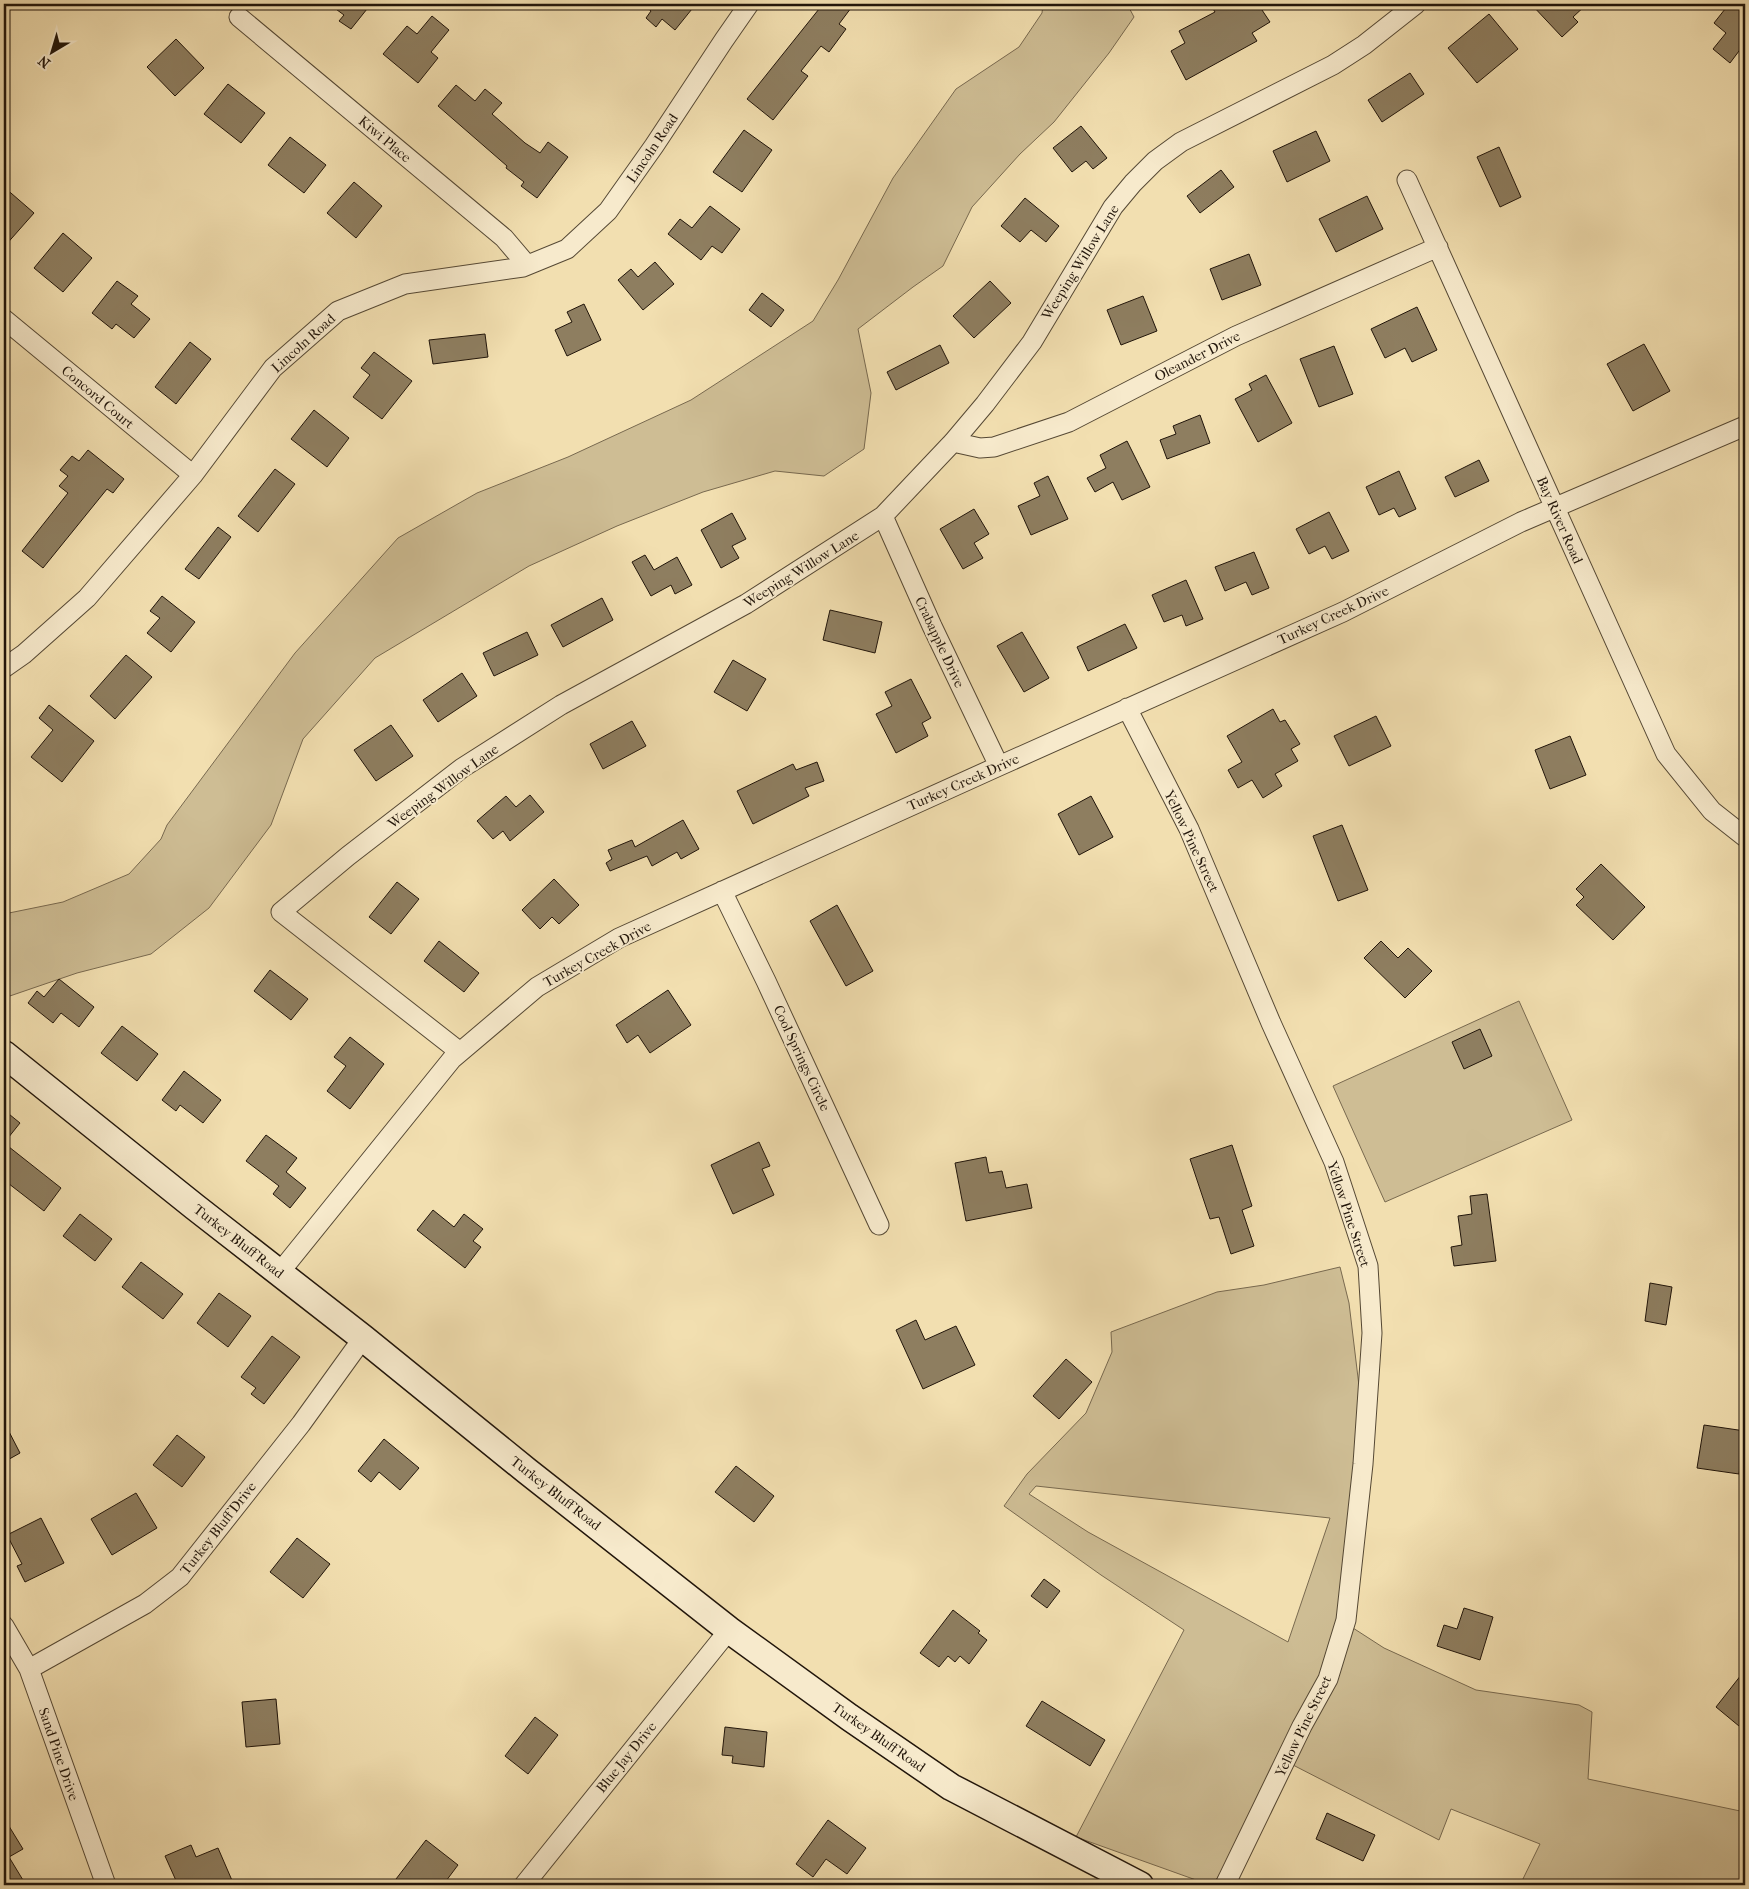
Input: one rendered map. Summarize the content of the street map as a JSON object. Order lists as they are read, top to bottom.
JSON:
{
  "streets": {
    "street": [
      "Kiwi Place",
      "Lincoln Road",
      "Weeping Willow Lane",
      "Oleander Drive",
      "Concord Court",
      "Bay River Road",
      "Turkey Creek Drive",
      "Crabapple Drive",
      "Yellow Pine Street",
      "Cool Springs Circle",
      "Turkey Bluff Road",
      "Turkey Bluff Drive",
      "Sand Pine Drive",
      "Blue Jay Drive"
    ]
  },
  "crossings": [
    ["Kiwi Place", "Lincoln Road"],
    ["Lincoln Road", "Concord Court"],
    ["Weeping Willow Lane", "Oleander Drive"],
    ["Weeping Willow Lane", "Turkey Creek Drive"],
    ["Weeping Willow Lane", "Crabapple Drive"],
    ["Oleander Drive", "Bay River Road"],
    ["Bay River Road", "Turkey Creek Drive"],
    ["Turkey Creek Drive", "Crabapple Drive"],
    ["Turkey Creek Drive", "Yellow Pine Street"],
    ["Turkey Creek Drive", "Cool Springs Circle"],
    ["Turkey Creek Drive", "Turkey Bluff Road"],
    ["Turkey Bluff Road", "Turkey Bluff Drive"],
    ["Turkey Bluff Road", "Blue Jay Drive"],
    ["Turkey Bluff Drive", "Sand Pine Drive"]
  ],
  "north": "bottom left"
}
